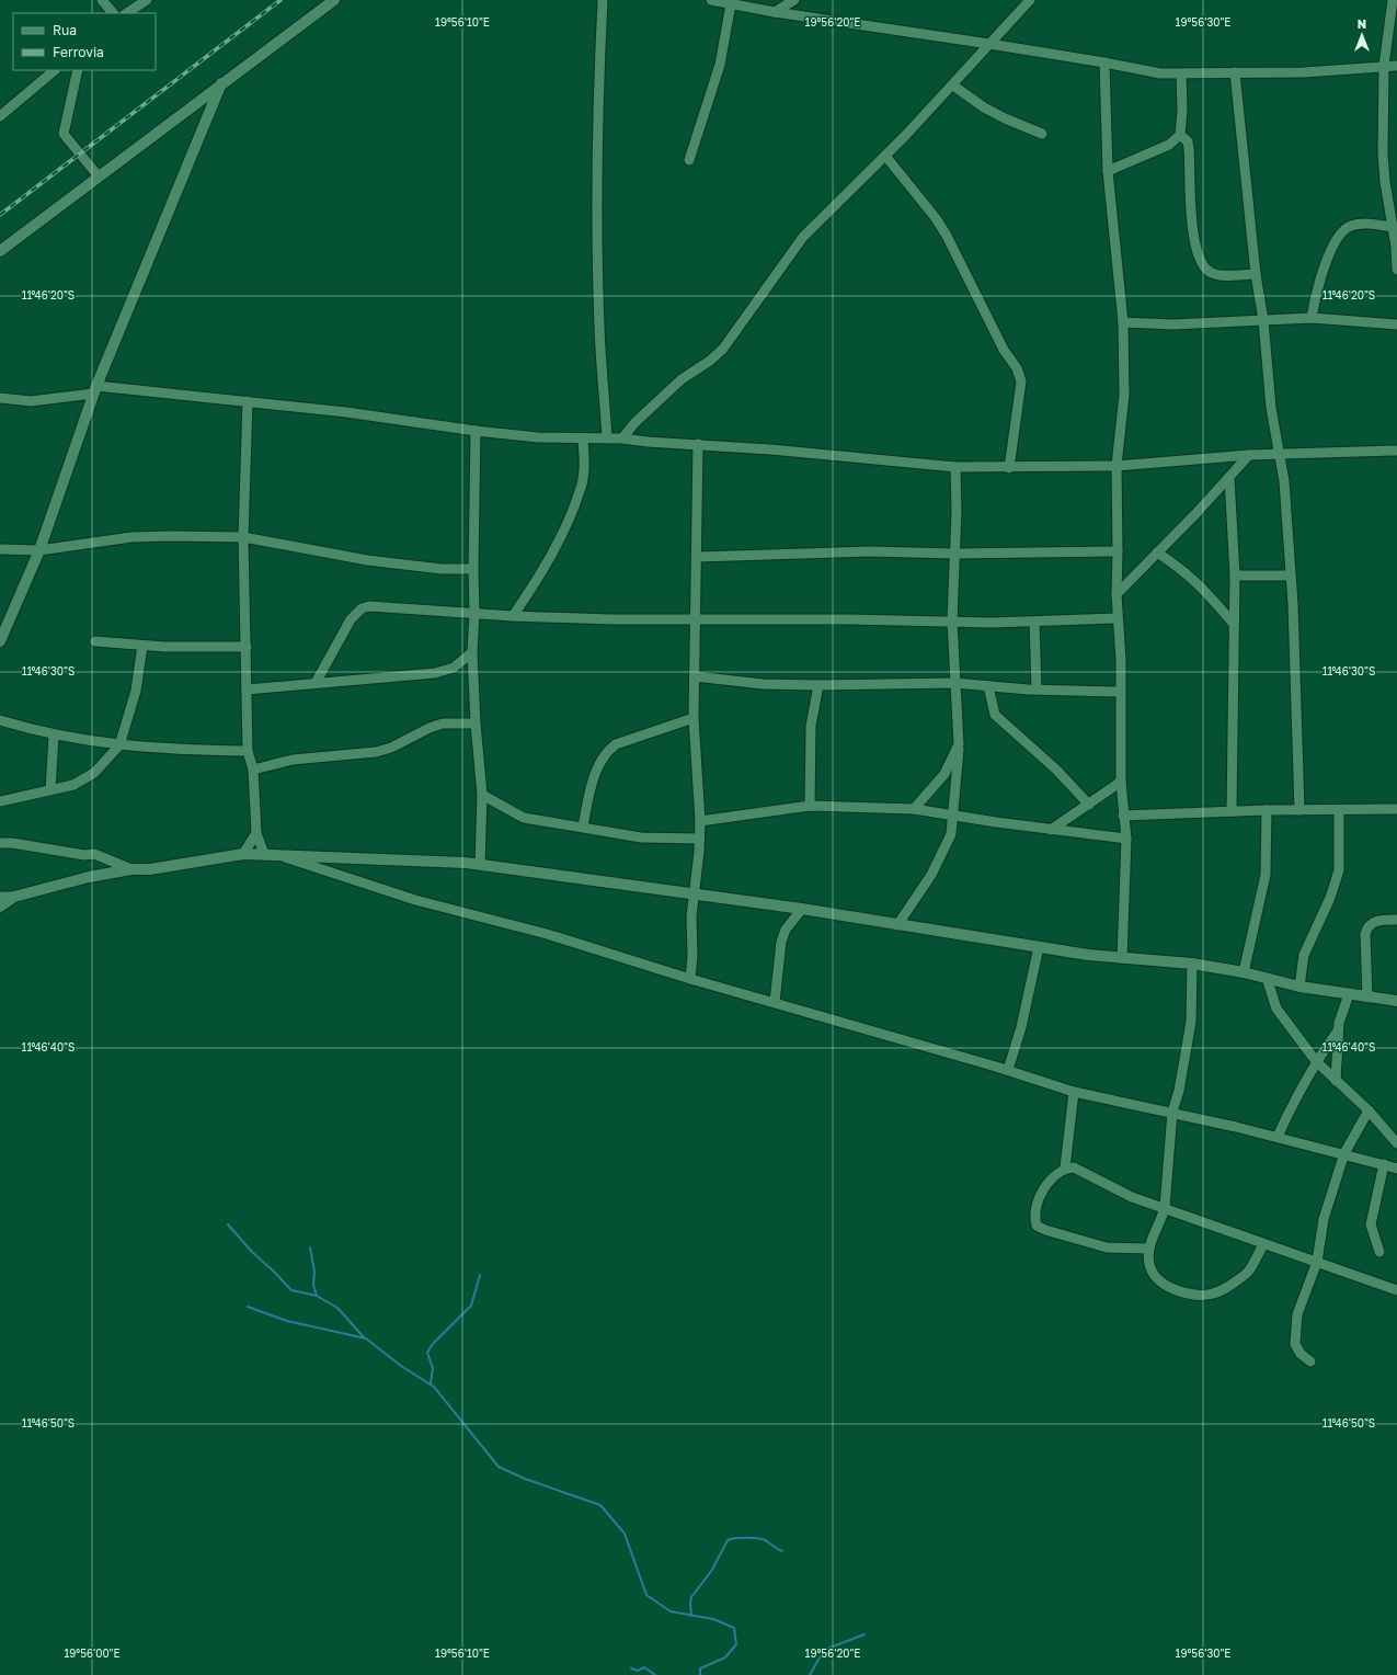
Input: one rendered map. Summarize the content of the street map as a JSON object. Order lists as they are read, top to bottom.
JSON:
{
  "legend": ["Rua", "Ferrovia"],
  "north": "top",
  "coordinates": [
    "19°56'10\"E",
    "19°56'20\"E",
    "19°56'30\"E",
    "11°46'20\"S",
    "11°46'30\"S",
    "11°46'40\"S",
    "11°46'50\"S",
    "19°56'00\"E"
  ]
}
